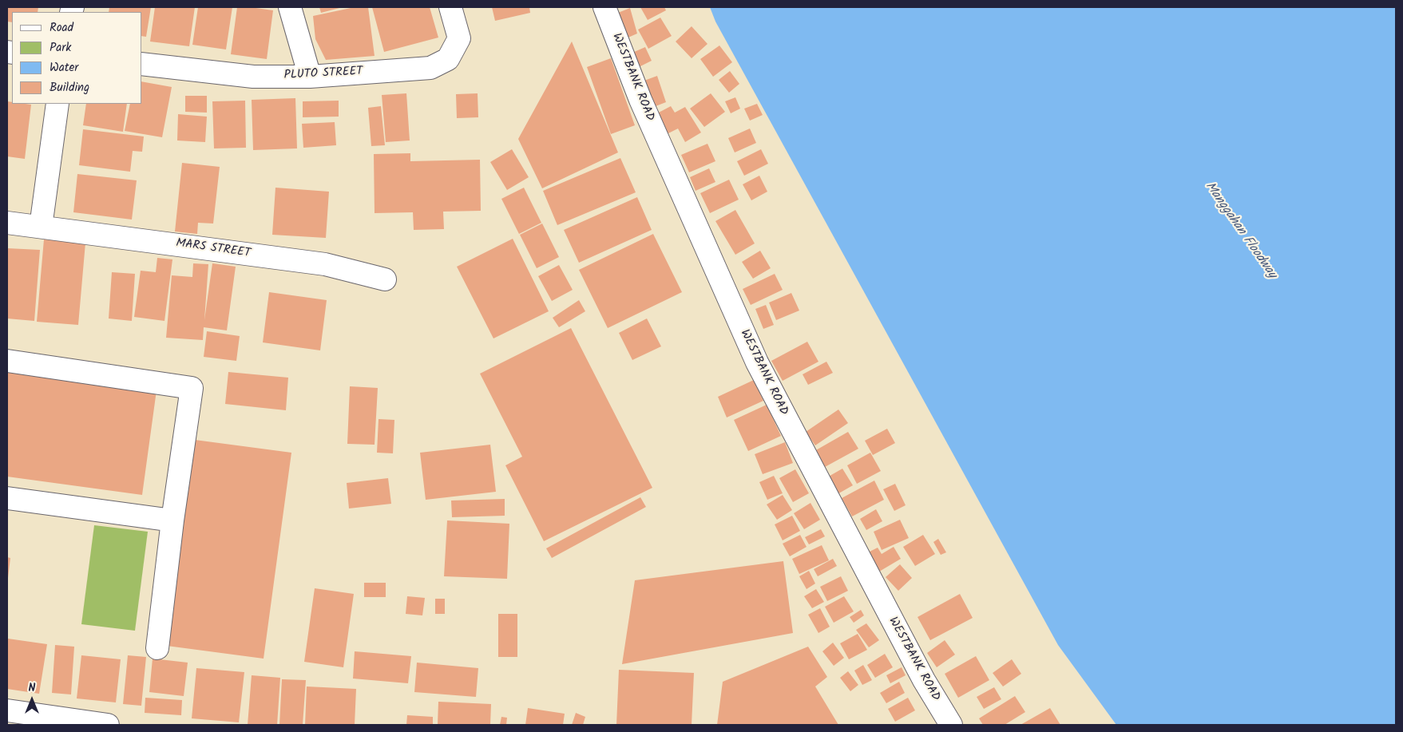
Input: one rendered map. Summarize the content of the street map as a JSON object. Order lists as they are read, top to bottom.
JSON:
{
  "streets": {
    "street": ["PLUTO STREET", "WESTBANK ROAD", "MARS STREET"]
  },
  "water": ["Manggahan Floodway"],
  "legend": [
    "Road",
    "Park",
    "Water",
    "Building"
  ],
  "north": "top"
}
